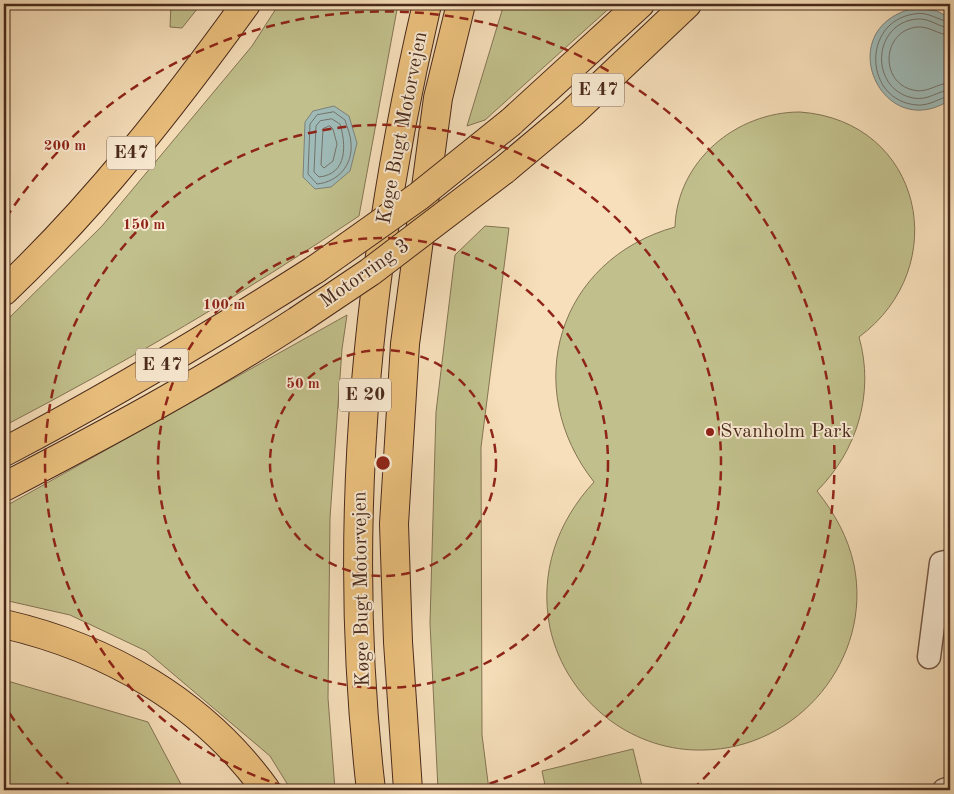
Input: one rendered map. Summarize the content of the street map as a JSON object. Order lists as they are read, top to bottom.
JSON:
{
  "streets": {
    "highway": [
      "E 47",
      "Køge Bugt Motorvejen",
      "E47",
      "Motorring 3",
      "E 20"
    ]
  },
  "places": ["Svanholm Park"],
  "rings": [
    "200 m",
    "150 m",
    "100 m",
    "50 m"
  ]
}
